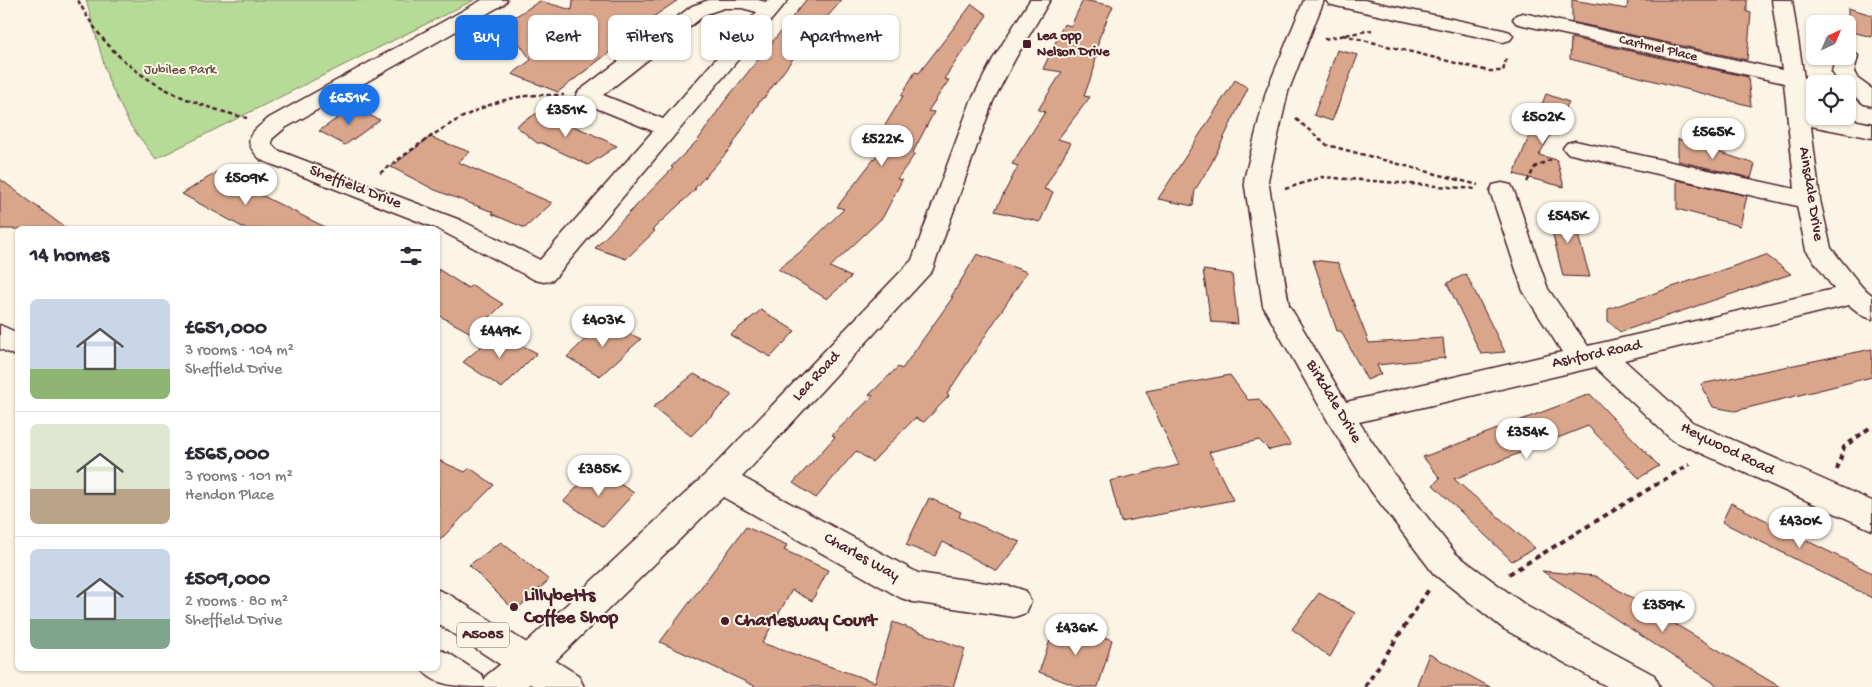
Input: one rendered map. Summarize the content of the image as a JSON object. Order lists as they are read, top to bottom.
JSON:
{
  "streets": {
    "main road": [
      "Cartmel Place",
      "Sheffield Drive",
      "Ainsdale Drive",
      "Ashford Road",
      "Lea Road",
      "Birkdale Drive",
      "Heywood Road",
      "Charles Way",
      "A5085"
    ]
  },
  "crossings": [
    ["Cartmel Place", "Ainsdale Drive"],
    ["Ainsdale Drive", "Ashford Road"],
    ["Ashford Road", "Birkdale Drive"],
    ["Ashford Road", "Heywood Road"],
    ["Lea Road", "Charles Way"],
    ["Lea Road", "A5085"]
  ],
  "parks": ["Jubilee Park"],
  "places": {
    "transit": ["Lea opp Nelson Drive"],
    "other": ["Lillybetts Coffee Shop", "Charlesway Court"]
  },
  "north": "top right",
  "page": {
    "chip": [
      "Buy",
      "Rent",
      "Filters",
      "New",
      "Apartment"
    ],
    "price": [
      "£651K",
      "£351K",
      "£502K",
      "£565K",
      "£522K",
      "£509K",
      "£545K",
      "£403K",
      "£449K",
      "£354K",
      "£385K",
      "£430K",
      "£359K",
      "£436K"
    ],
    "heading": "14 homes",
    "list": [
      {
        "name": "£651,000",
        "note": "3 rooms · 104 m² · Sheffield Drive"
      },
      {
        "name": "£565,000",
        "note": "3 rooms · 101 m² · Hendon Place"
      },
      {
        "name": "£509,000",
        "note": "2 rooms · 80 m² · Sheffield Drive"
      }
    ]
  }
}
